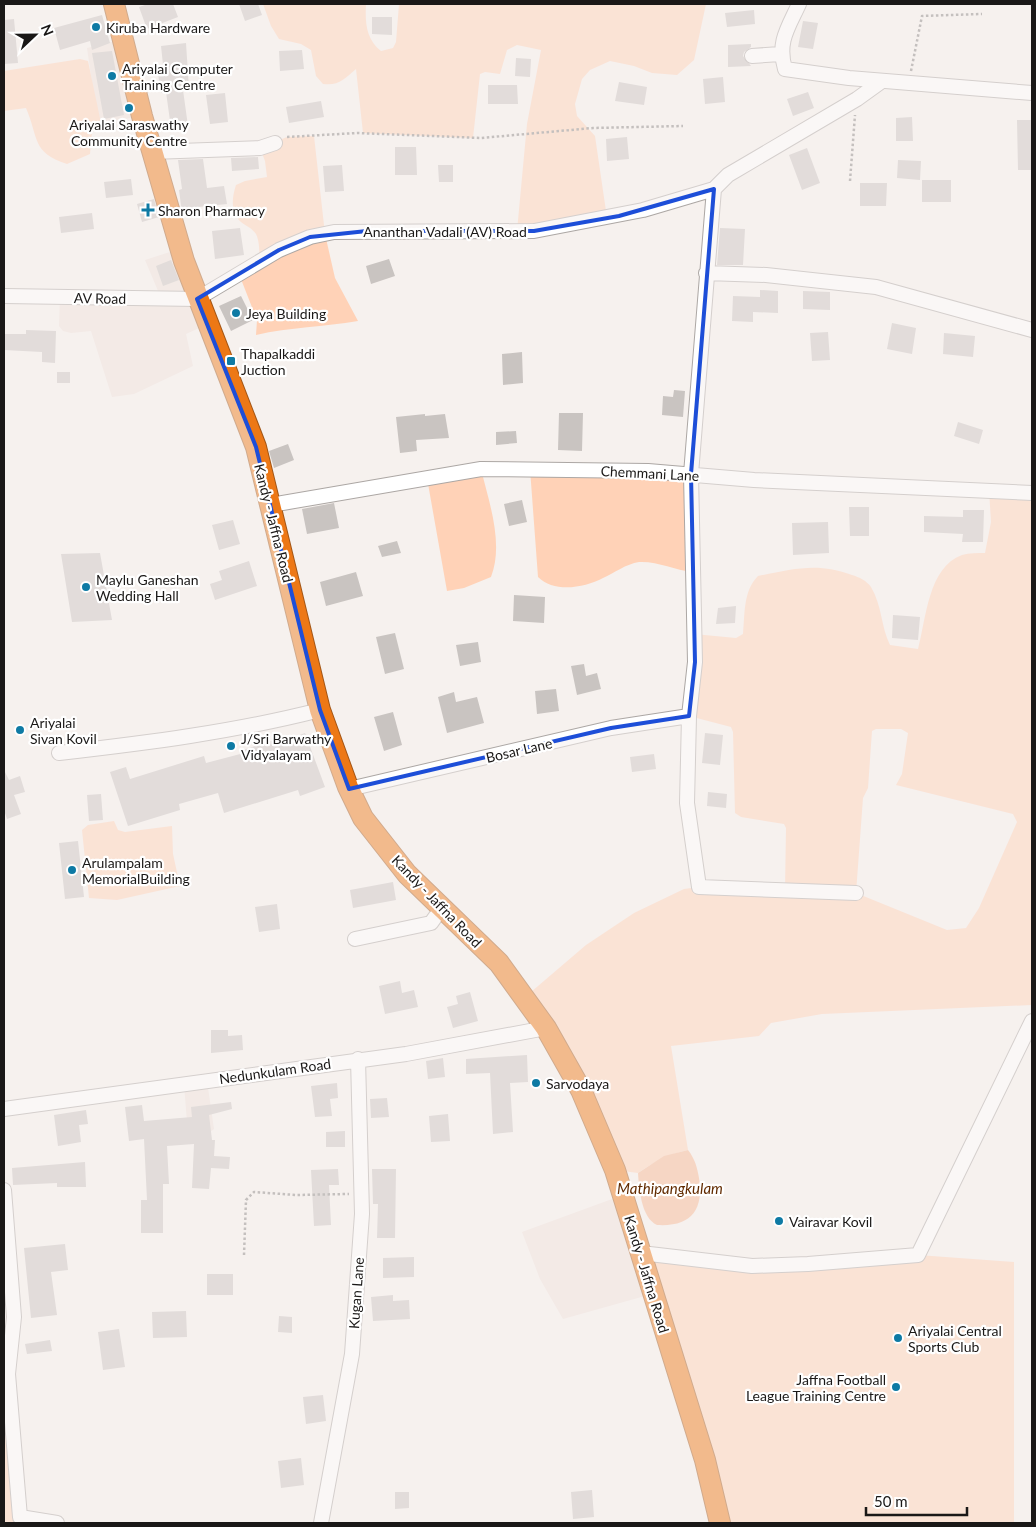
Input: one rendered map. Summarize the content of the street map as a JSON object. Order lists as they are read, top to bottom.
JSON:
{
  "streets": {
    "highway": ["Kandy - Jaffna Road"],
    "street": [
      "Ananthan Vadali (AV) Road",
      "AV Road",
      "Chemmani Lane",
      "Bosar Lane",
      "Nedunkulam Road",
      "Kugan Lane"
    ]
  },
  "crossings": [
    ["Ananthan Vadali (AV) Road", "AV Road"],
    ["Ananthan Vadali (AV) Road", "Kandy - Jaffna Road"],
    ["AV Road", "Kandy - Jaffna Road"],
    ["Chemmani Lane", "Kandy - Jaffna Road"],
    ["Kandy - Jaffna Road", "Bosar Lane"],
    ["Kandy - Jaffna Road", "Nedunkulam Road"],
    ["Nedunkulam Road", "Kugan Lane"]
  ],
  "water": ["Mathipangkulam"],
  "places": {
    "other": [
      "Kiruba Hardware",
      "Ariyalai Computer Training Centre",
      "Ariyalai Saraswathy Community Centre",
      "Jeya Building",
      "Maylu Ganeshan Wedding Hall",
      "Ariyalai Sivan Kovil",
      "J/Sri Barwathy Vidyalayam",
      "Arulampalam MemorialBuilding",
      "Sarvodaya",
      "Vairavar Kovil",
      "Ariyalai Central Sports Club",
      "Jaffna Football League Training Centre"
    ],
    "health": ["Sharon Pharmacy"],
    "transit": ["Thapalkaddi Juction"]
  },
  "scale_bar": "50 m",
  "north": "right"
}
